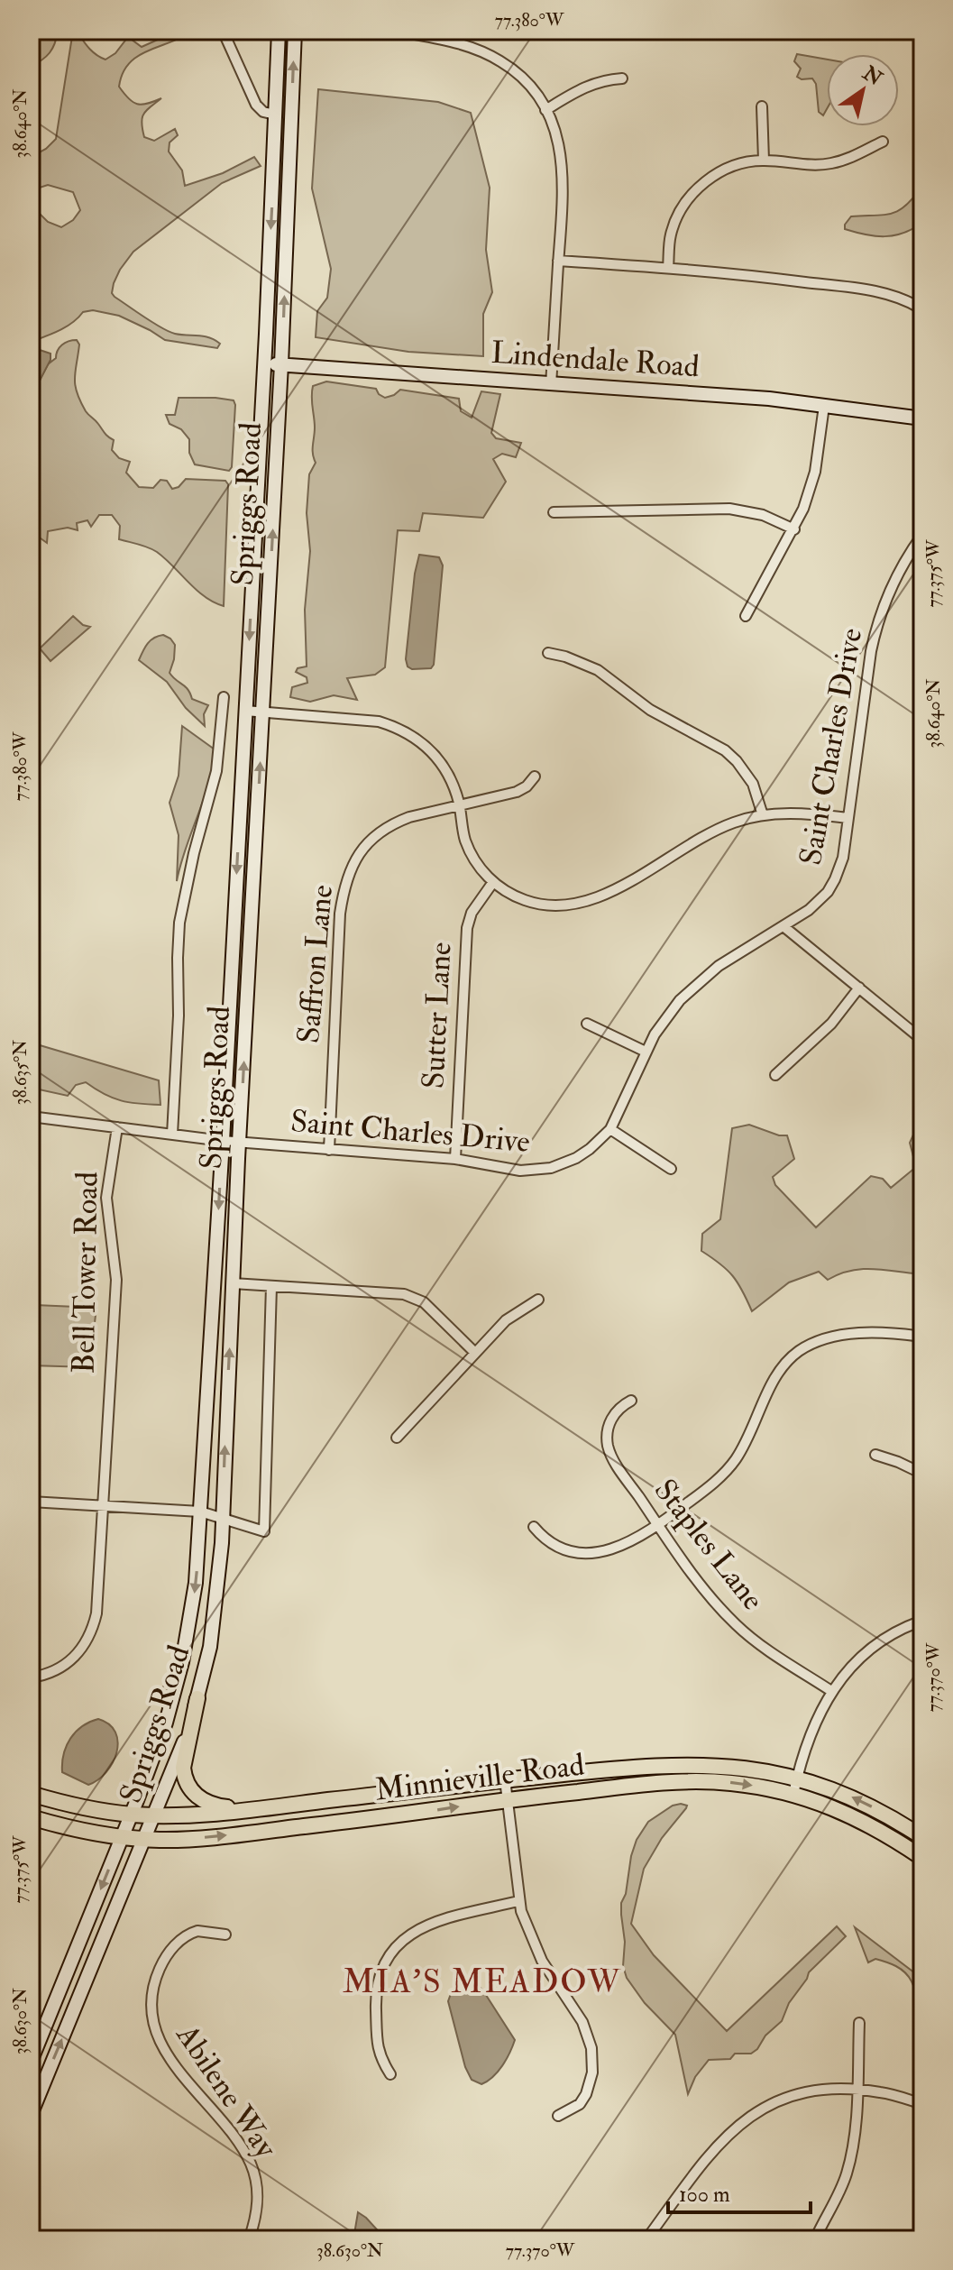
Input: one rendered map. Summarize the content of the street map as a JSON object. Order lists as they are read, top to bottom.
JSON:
{
  "streets": {
    "main road": ["Lindendale Road", "Spriggs Road", "Minnieville Road"],
    "street": [
      "Saint Charles Drive",
      "Saffron Lane",
      "Sutter Lane",
      "Bell Tower Road",
      "Staples Lane",
      "Abilene Way"
    ]
  },
  "crossings": [
    ["Lindendale Road", "Spriggs Road"],
    ["Spriggs Road", "Saint Charles Drive"],
    ["Spriggs Road", "Minnieville Road"],
    ["Saint Charles Drive", "Saffron Lane"],
    ["Saint Charles Drive", "Sutter Lane"],
    ["Saint Charles Drive", "Bell Tower Road"]
  ],
  "districts": ["MIA'S MEADOW"],
  "scale_bar": "100 m",
  "north": "top right",
  "coordinates": [
    "77.380°W",
    "38.640°N",
    "77.375°W",
    "38.635°N",
    "77.370°W",
    "38.630°N"
  ]
}
